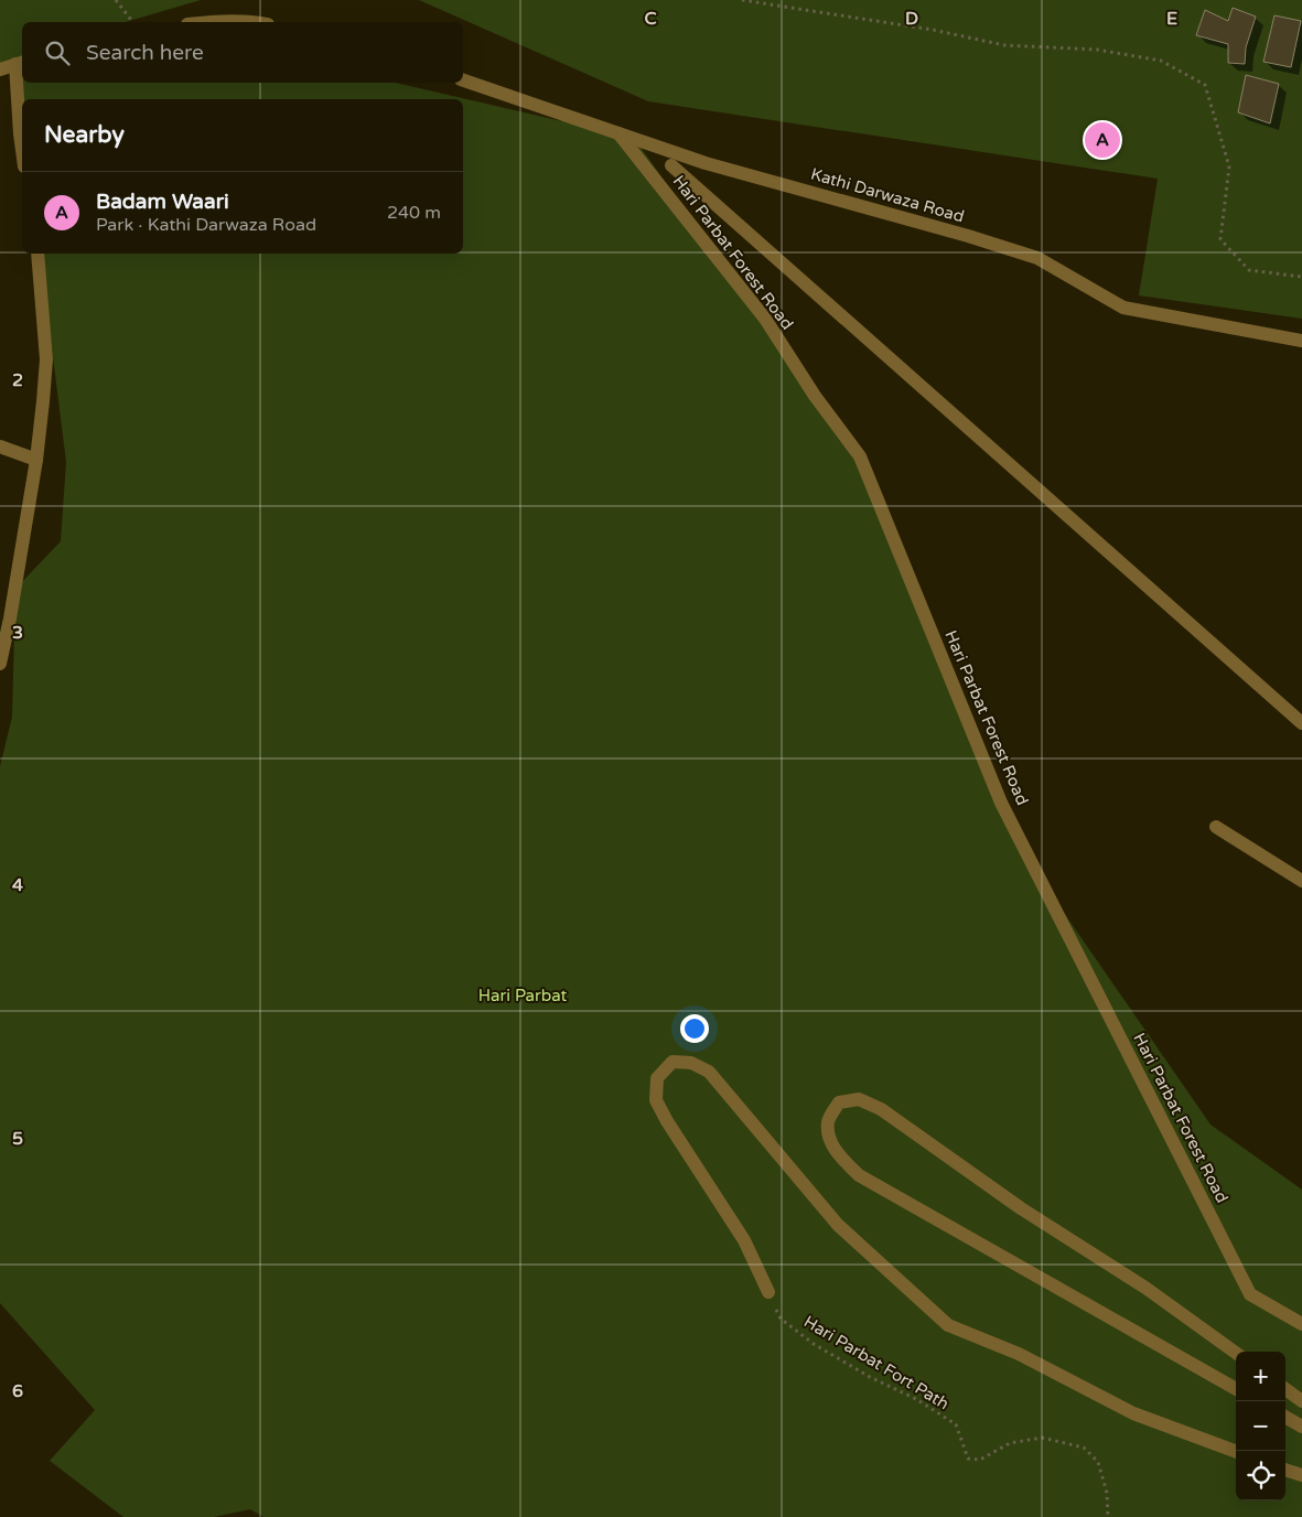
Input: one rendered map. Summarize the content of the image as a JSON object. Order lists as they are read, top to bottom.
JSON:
{
  "streets": {
    "street": ["Kathi Darwaza Road", "Hari Parbat Forest Road"],
    "path": ["Hari Parbat Fort Path"]
  },
  "crossings": [
    ["Kathi Darwaza Road", "Hari Parbat Forest Road"]
  ],
  "parks": ["Hari Parbat"],
  "page": {
    "search": "Search here",
    "heading": "Nearby",
    "pins": "A",
    "list": [
      {
        "mark": "A",
        "name": "Badam Waari",
        "note": "Park · Kathi Darwaza Road",
        "value": "240 m"
      }
    ],
    "map_buttons": ["+", "−"]
  },
  "grid": {
    "columns": ["C", "D", "E"],
    "rows": [
      "2",
      "3",
      "4",
      "5",
      "6"
    ]
  }
}
